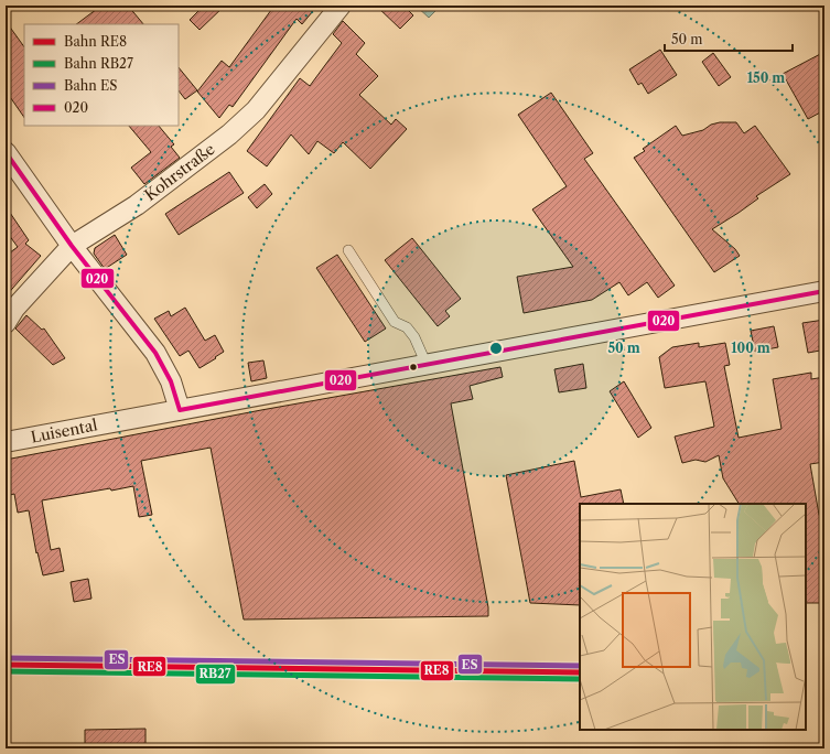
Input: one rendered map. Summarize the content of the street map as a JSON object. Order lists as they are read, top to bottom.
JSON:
{
  "streets": {
    "street": ["Kohrstraße", "Luisental"]
  },
  "lines": [
    "transit line 020",
    "rail line ES",
    "rail line RE8",
    "rail line RB27"
  ],
  "legend": [
    "Bahn RE8",
    "Bahn RB27",
    "Bahn ES",
    "020"
  ],
  "scale_bar": "50 m",
  "rings": ["150 m", "50 m", "100 m"]
}
